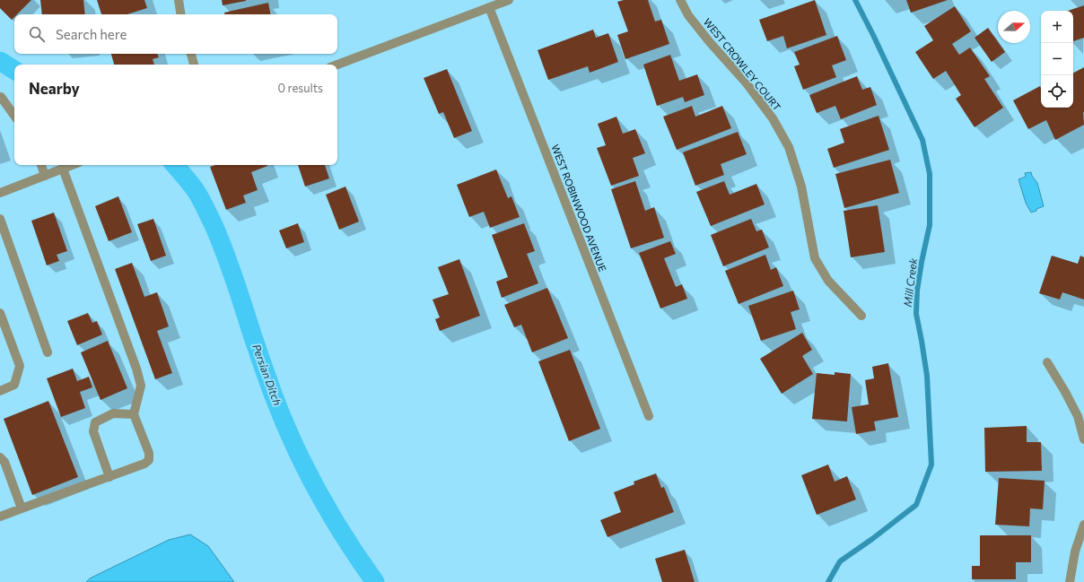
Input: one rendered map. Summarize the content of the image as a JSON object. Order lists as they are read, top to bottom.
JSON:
{
  "streets": {
    "street": ["WEST CROWLEY COURT", "WEST ROBINWOOD AVENUE"]
  },
  "water": ["Mill Creek", "Persian Ditch"],
  "north": "right",
  "page": {
    "map_buttons": ["+", "−"],
    "search": "Search here",
    "heading": ["Nearby", "0 results"]
  }
}
